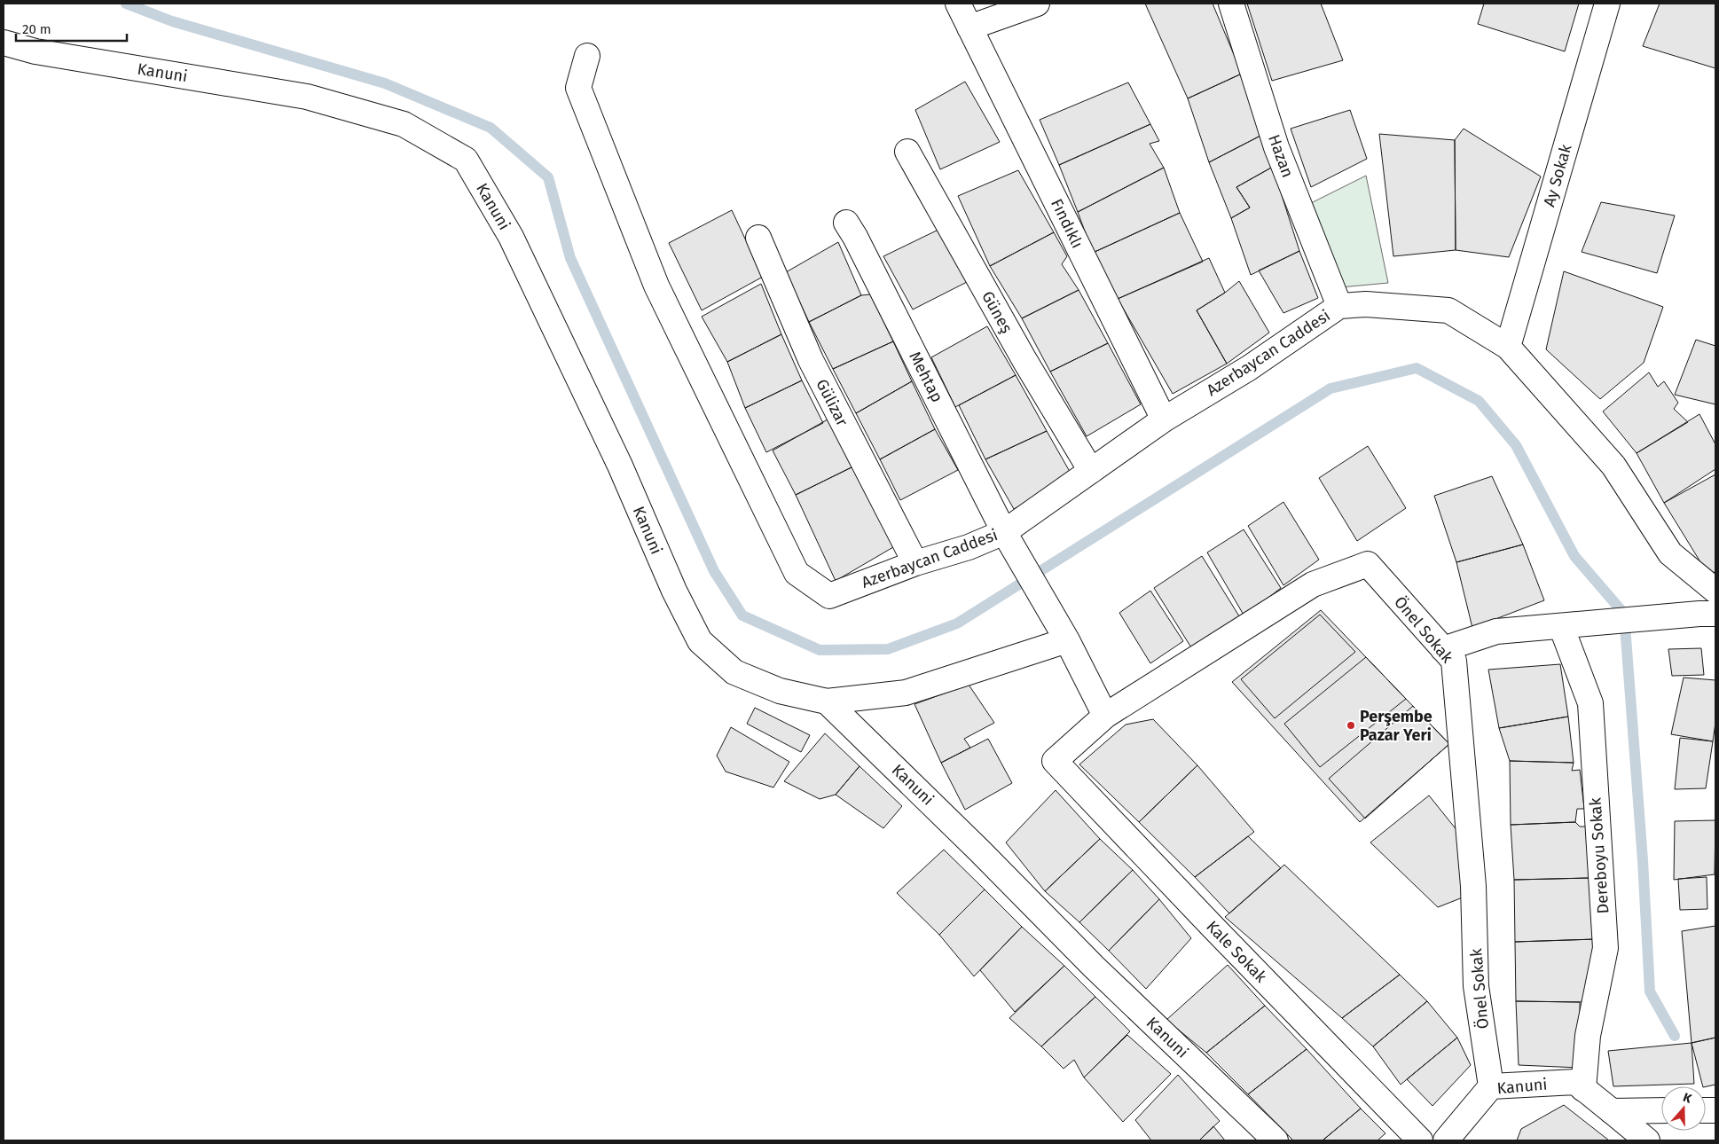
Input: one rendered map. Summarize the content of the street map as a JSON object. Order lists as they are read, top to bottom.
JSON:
{
  "streets": {
    "street": [
      "Kanuni",
      "Hazan",
      "Ay Sokak",
      "Fındıklı",
      "Güneş",
      "Azerbaycan Caddesi",
      "Mehtap",
      "Gülizar",
      "Önel Sokak",
      "Dereboyu Sokak",
      "Kale Sokak"
    ]
  },
  "crossings": [
    ["Kanuni", "Önel Sokak"],
    ["Kanuni", "Dereboyu Sokak"],
    ["Hazan", "Azerbaycan Caddesi"],
    ["Ay Sokak", "Azerbaycan Caddesi"],
    ["Fındıklı", "Azerbaycan Caddesi"],
    ["Güneş", "Azerbaycan Caddesi"],
    ["Azerbaycan Caddesi", "Mehtap"],
    ["Azerbaycan Caddesi", "Gülizar"],
    ["Mehtap", "Önel Sokak"],
    ["Mehtap", "Kale Sokak"],
    ["Önel Sokak", "Kale Sokak"]
  ],
  "places": ["Perşembe Pazar Yeri"],
  "scale_bar": "20 m",
  "north": "top"
}
